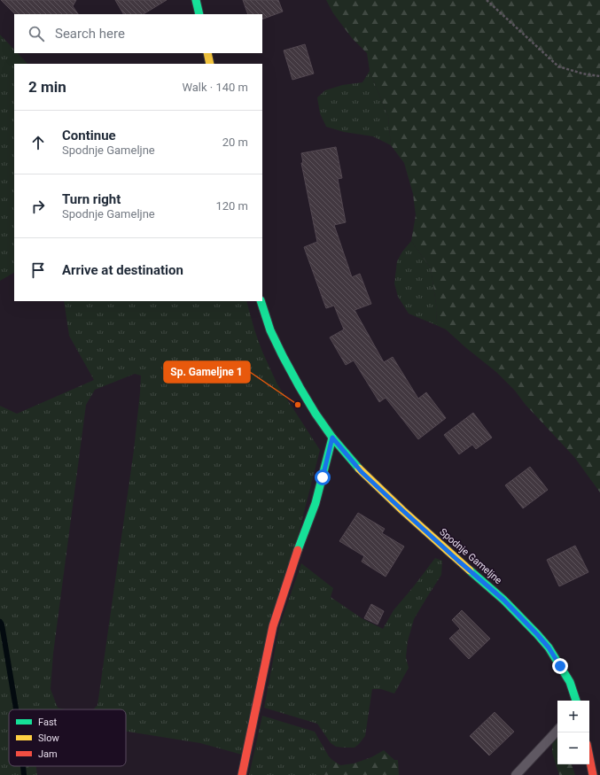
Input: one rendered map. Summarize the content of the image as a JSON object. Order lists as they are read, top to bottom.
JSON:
{
  "streets": {
    "street": ["Spodnje Gameljne"]
  },
  "places": ["Sp. Gameljne 1"],
  "legend": ["Fast", "Slow", "Jam"],
  "page": {
    "search": "Search here",
    "heading": ["2 min", "Walk · 140 m"],
    "list": [
      ["Continue", "Spodnje Gameljne", "20 m"],
      ["Turn right", "Spodnje Gameljne", "120 m"],
      "Arrive at destination"
    ],
    "map_buttons": ["+", "−"]
  }
}
